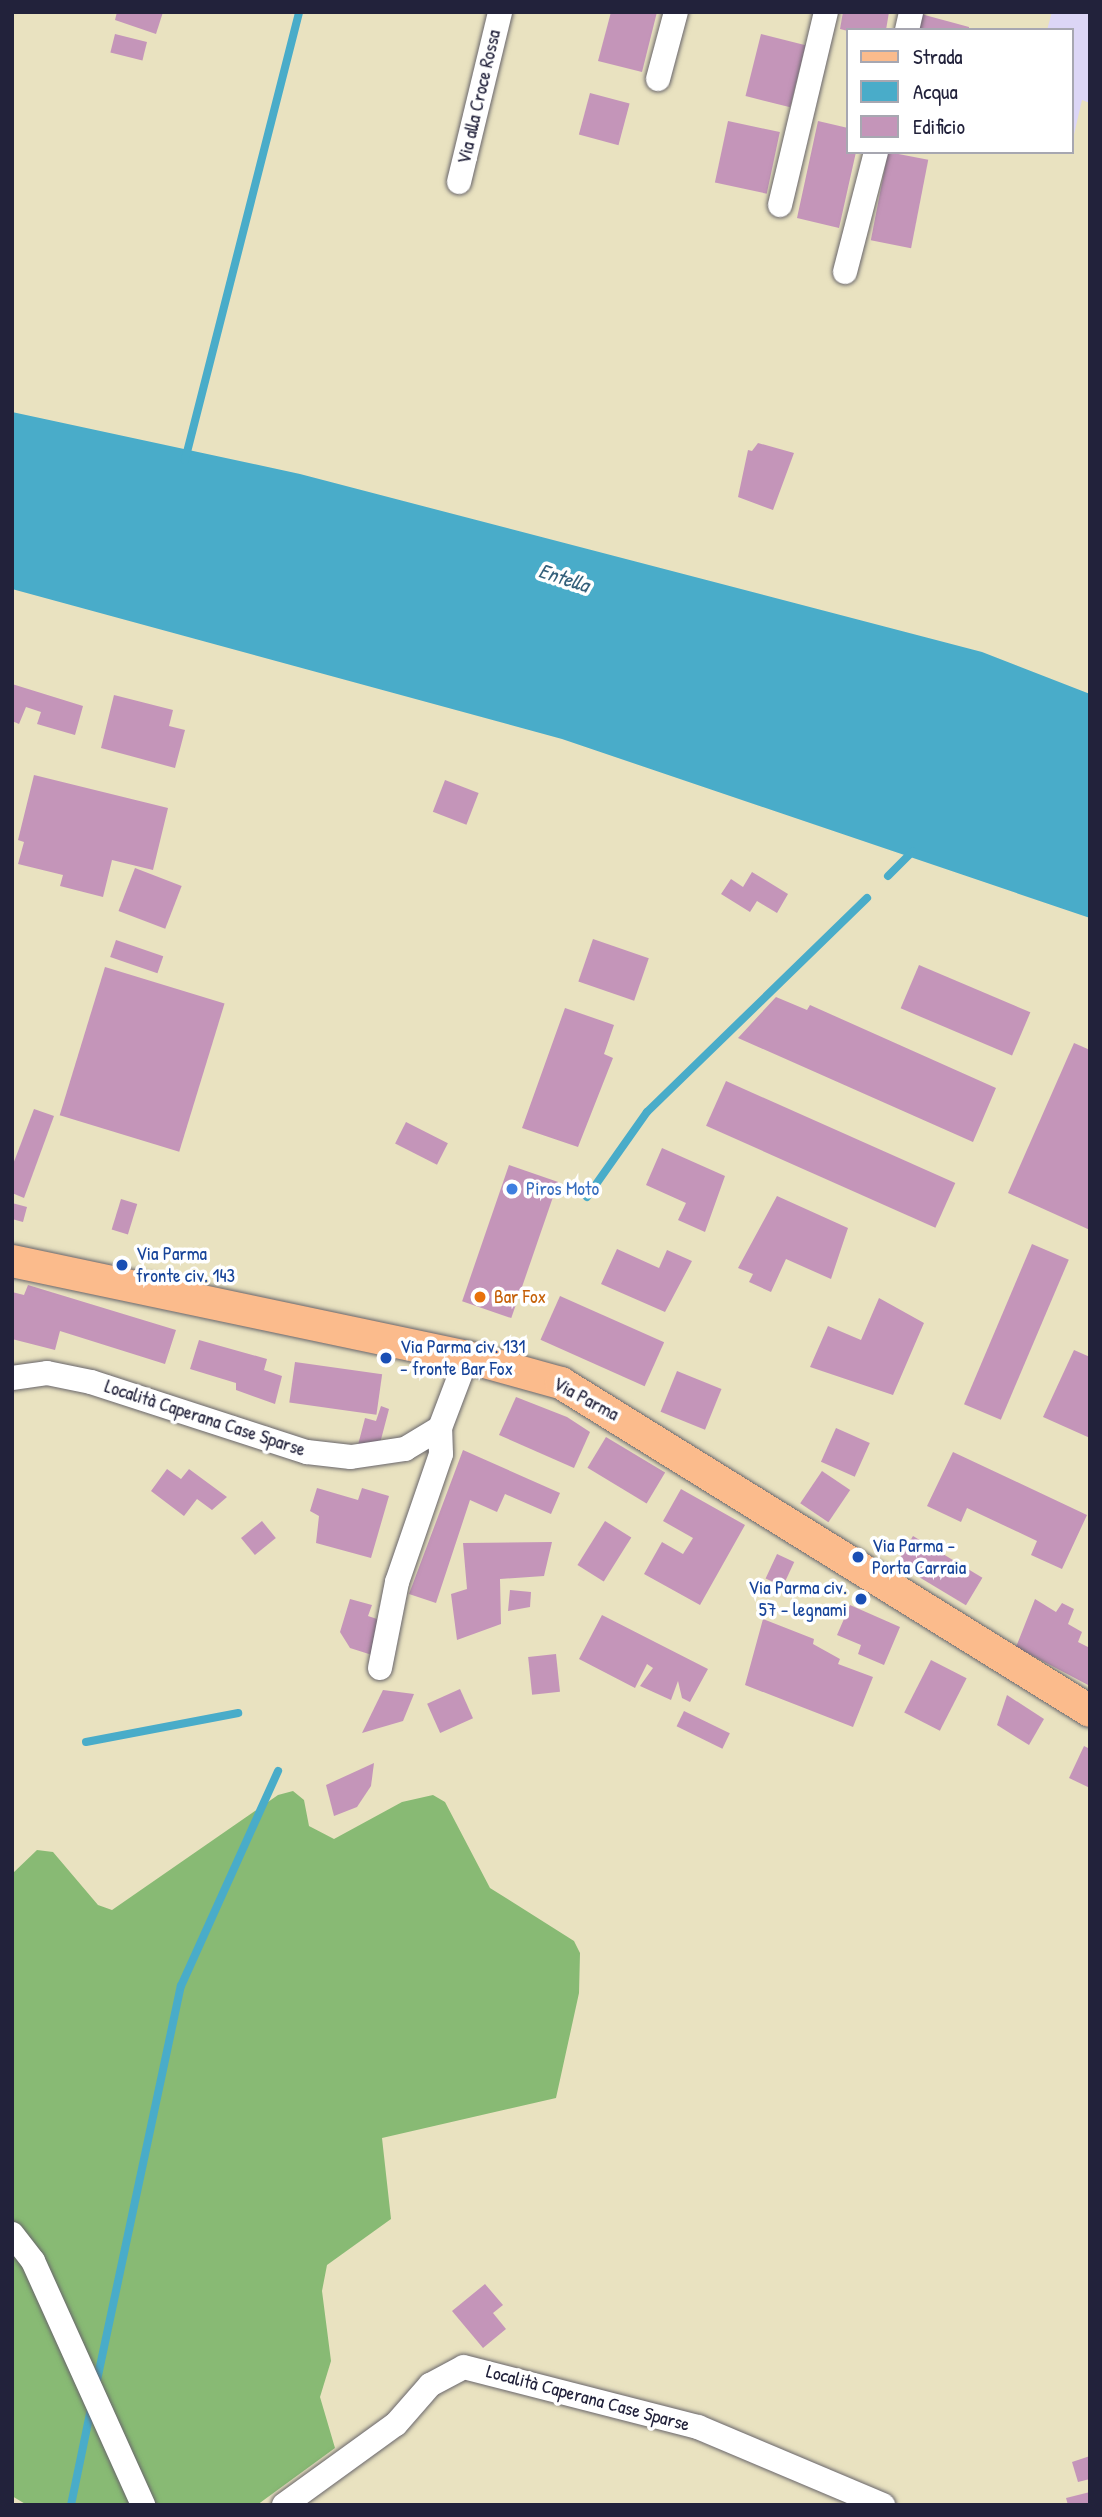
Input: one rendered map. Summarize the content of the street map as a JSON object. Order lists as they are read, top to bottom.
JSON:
{
  "streets": {
    "main road": ["Via Parma"],
    "street": ["Via alla Croce Rossa", "Località Caperana Case Sparse"]
  },
  "water": ["Entella"],
  "places": [
    "Piros Moto",
    "Via Parma fronte civ. 143",
    "Bar Fox",
    "Via Parma civ. 131 - fronte Bar Fox",
    "Via Parma - Porta Carraia",
    "Via Parma civ. 57 - legnami"
  ],
  "legend": ["Strada", "Acqua", "Edificio"]
}
